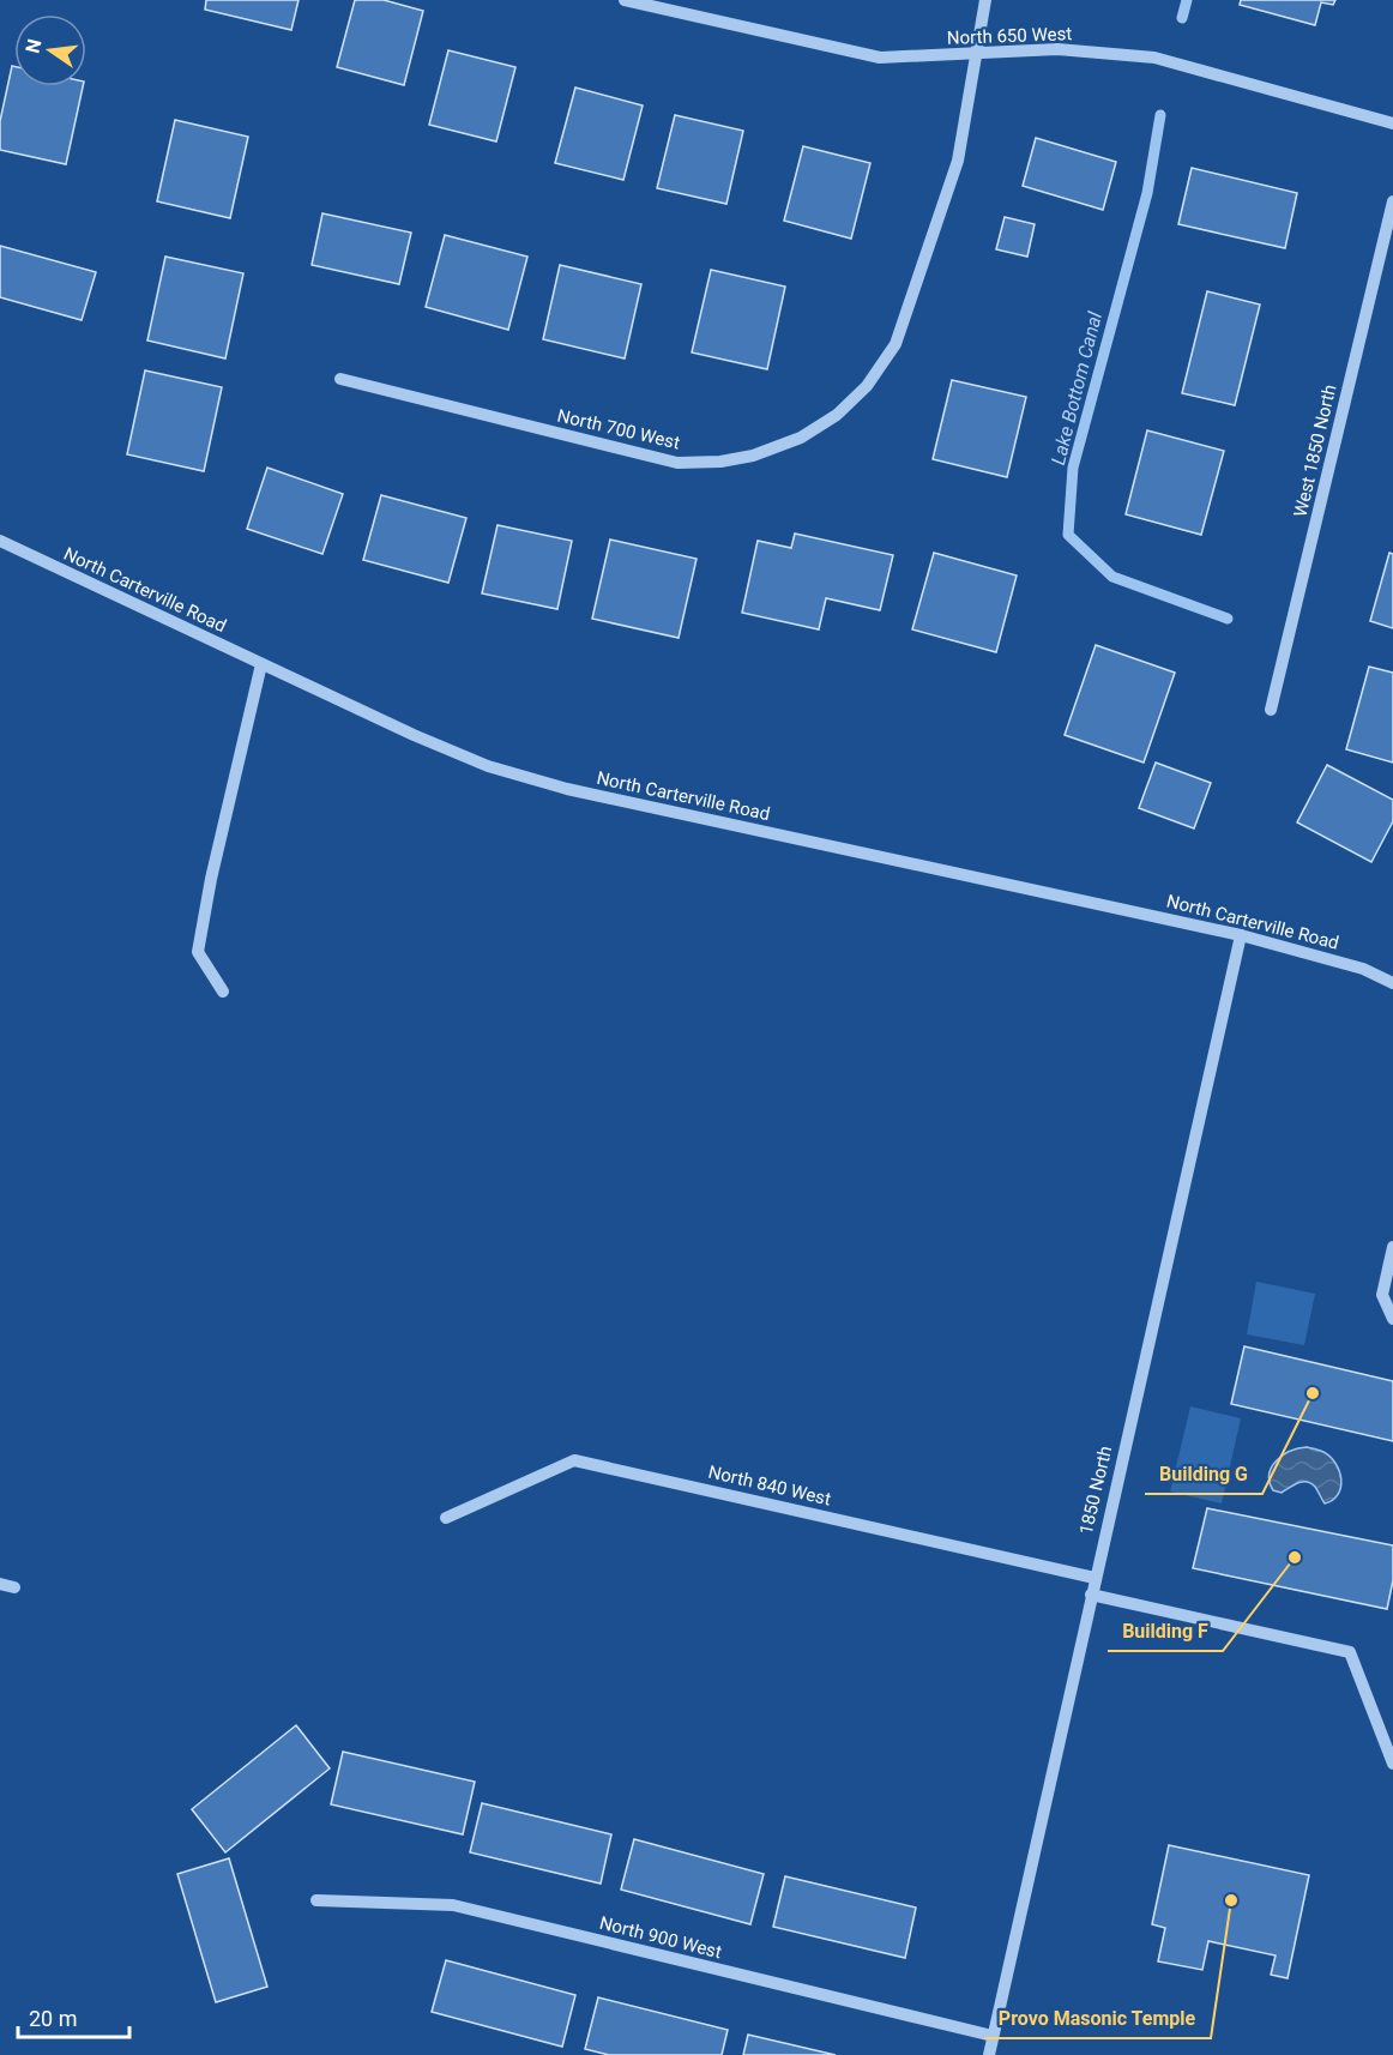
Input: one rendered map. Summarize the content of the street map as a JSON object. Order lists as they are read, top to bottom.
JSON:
{
  "streets": {
    "street": [
      "North 650 West",
      "North 700 West",
      "West 1850 North",
      "North Carterville Road",
      "North 840 West",
      "1850 North",
      "North 900 West"
    ]
  },
  "crossings": [
    ["North 650 West", "North 700 West"],
    ["North Carterville Road", "1850 North"],
    ["North 840 West", "1850 North"],
    ["1850 North", "North 900 West"]
  ],
  "water": ["Lake Bottom Canal"],
  "places": ["Building G", "Building F", "Provo Masonic Temple"],
  "scale_bar": "20 m",
  "north": "left"
}
